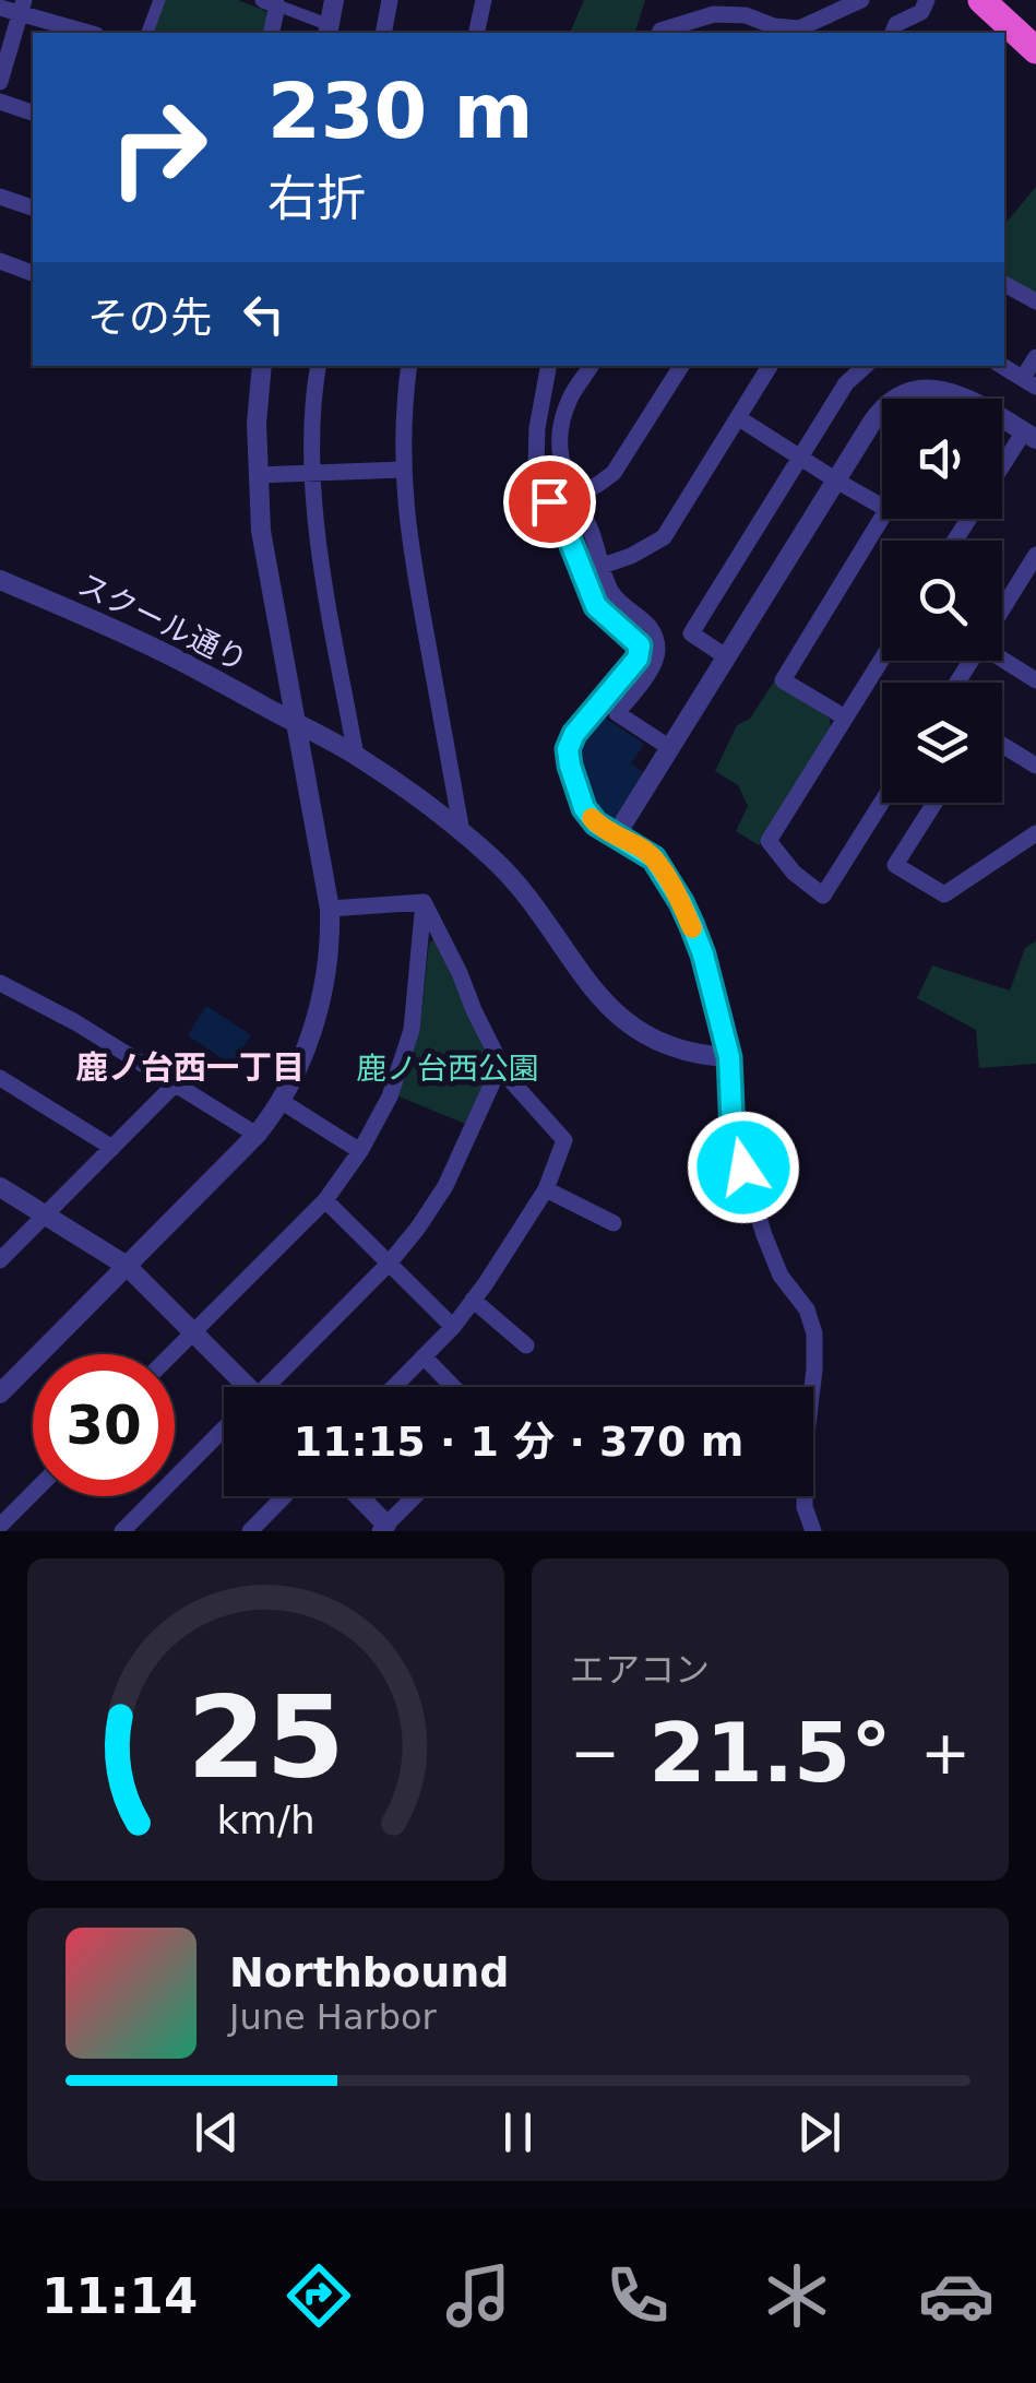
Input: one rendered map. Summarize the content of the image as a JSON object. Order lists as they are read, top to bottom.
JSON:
{
  "streets": {
    "street": ["スクール通り"]
  },
  "districts": ["鹿ノ台西一丁目"],
  "parks": ["鹿ノ台西公園"],
  "page": {
    "turn": ["230 m", "右折"],
    "then": "その先",
    "limit": "30",
    "trip": "11:15 · 1 分 · 370 m",
    "tile": "エアコン",
    "heat": ["−", "21.5°", "+"],
    "song": ["Northbound", "June Harbor"],
    "tabs": "11:14",
    "gauge": ["25", "km/h"]
  }
}
